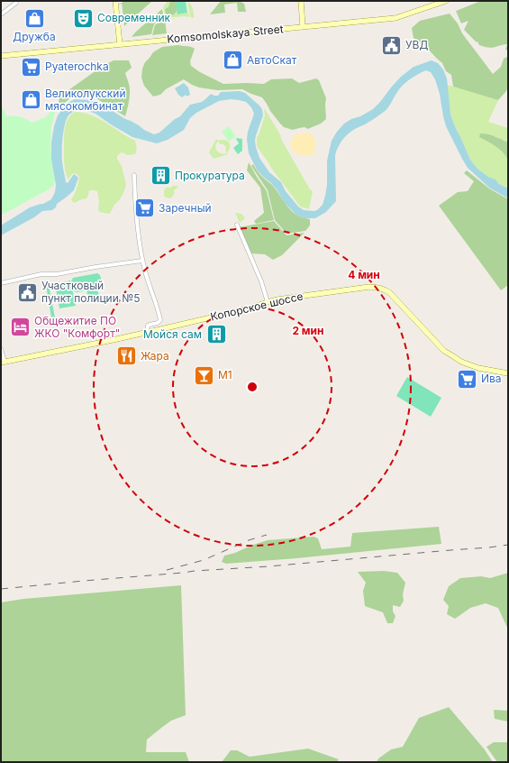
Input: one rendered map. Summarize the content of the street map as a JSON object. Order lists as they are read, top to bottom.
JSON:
{
  "streets": {
    "main road": ["Komsomolskaya Street", "Копорское шоссе"]
  },
  "places": {
    "shop": ["Дружба", "АвтоСкат", "Великолукский мясокомбинат"],
    "theatre": ["Современник"],
    "public building": ["УВД", "Участковый пункт полиции №5"],
    "supermarket": ["Pyaterochka", "Заречный", "Ива"],
    "building": ["Прокуратура", "Мойся сам"],
    "hotel": ["Общежитие ПО ЖКО \"Комфорт\""],
    "restaurant": ["Жара"],
    "bar": ["М1"]
  },
  "rings": ["4 мин", "2 мин"]
}
